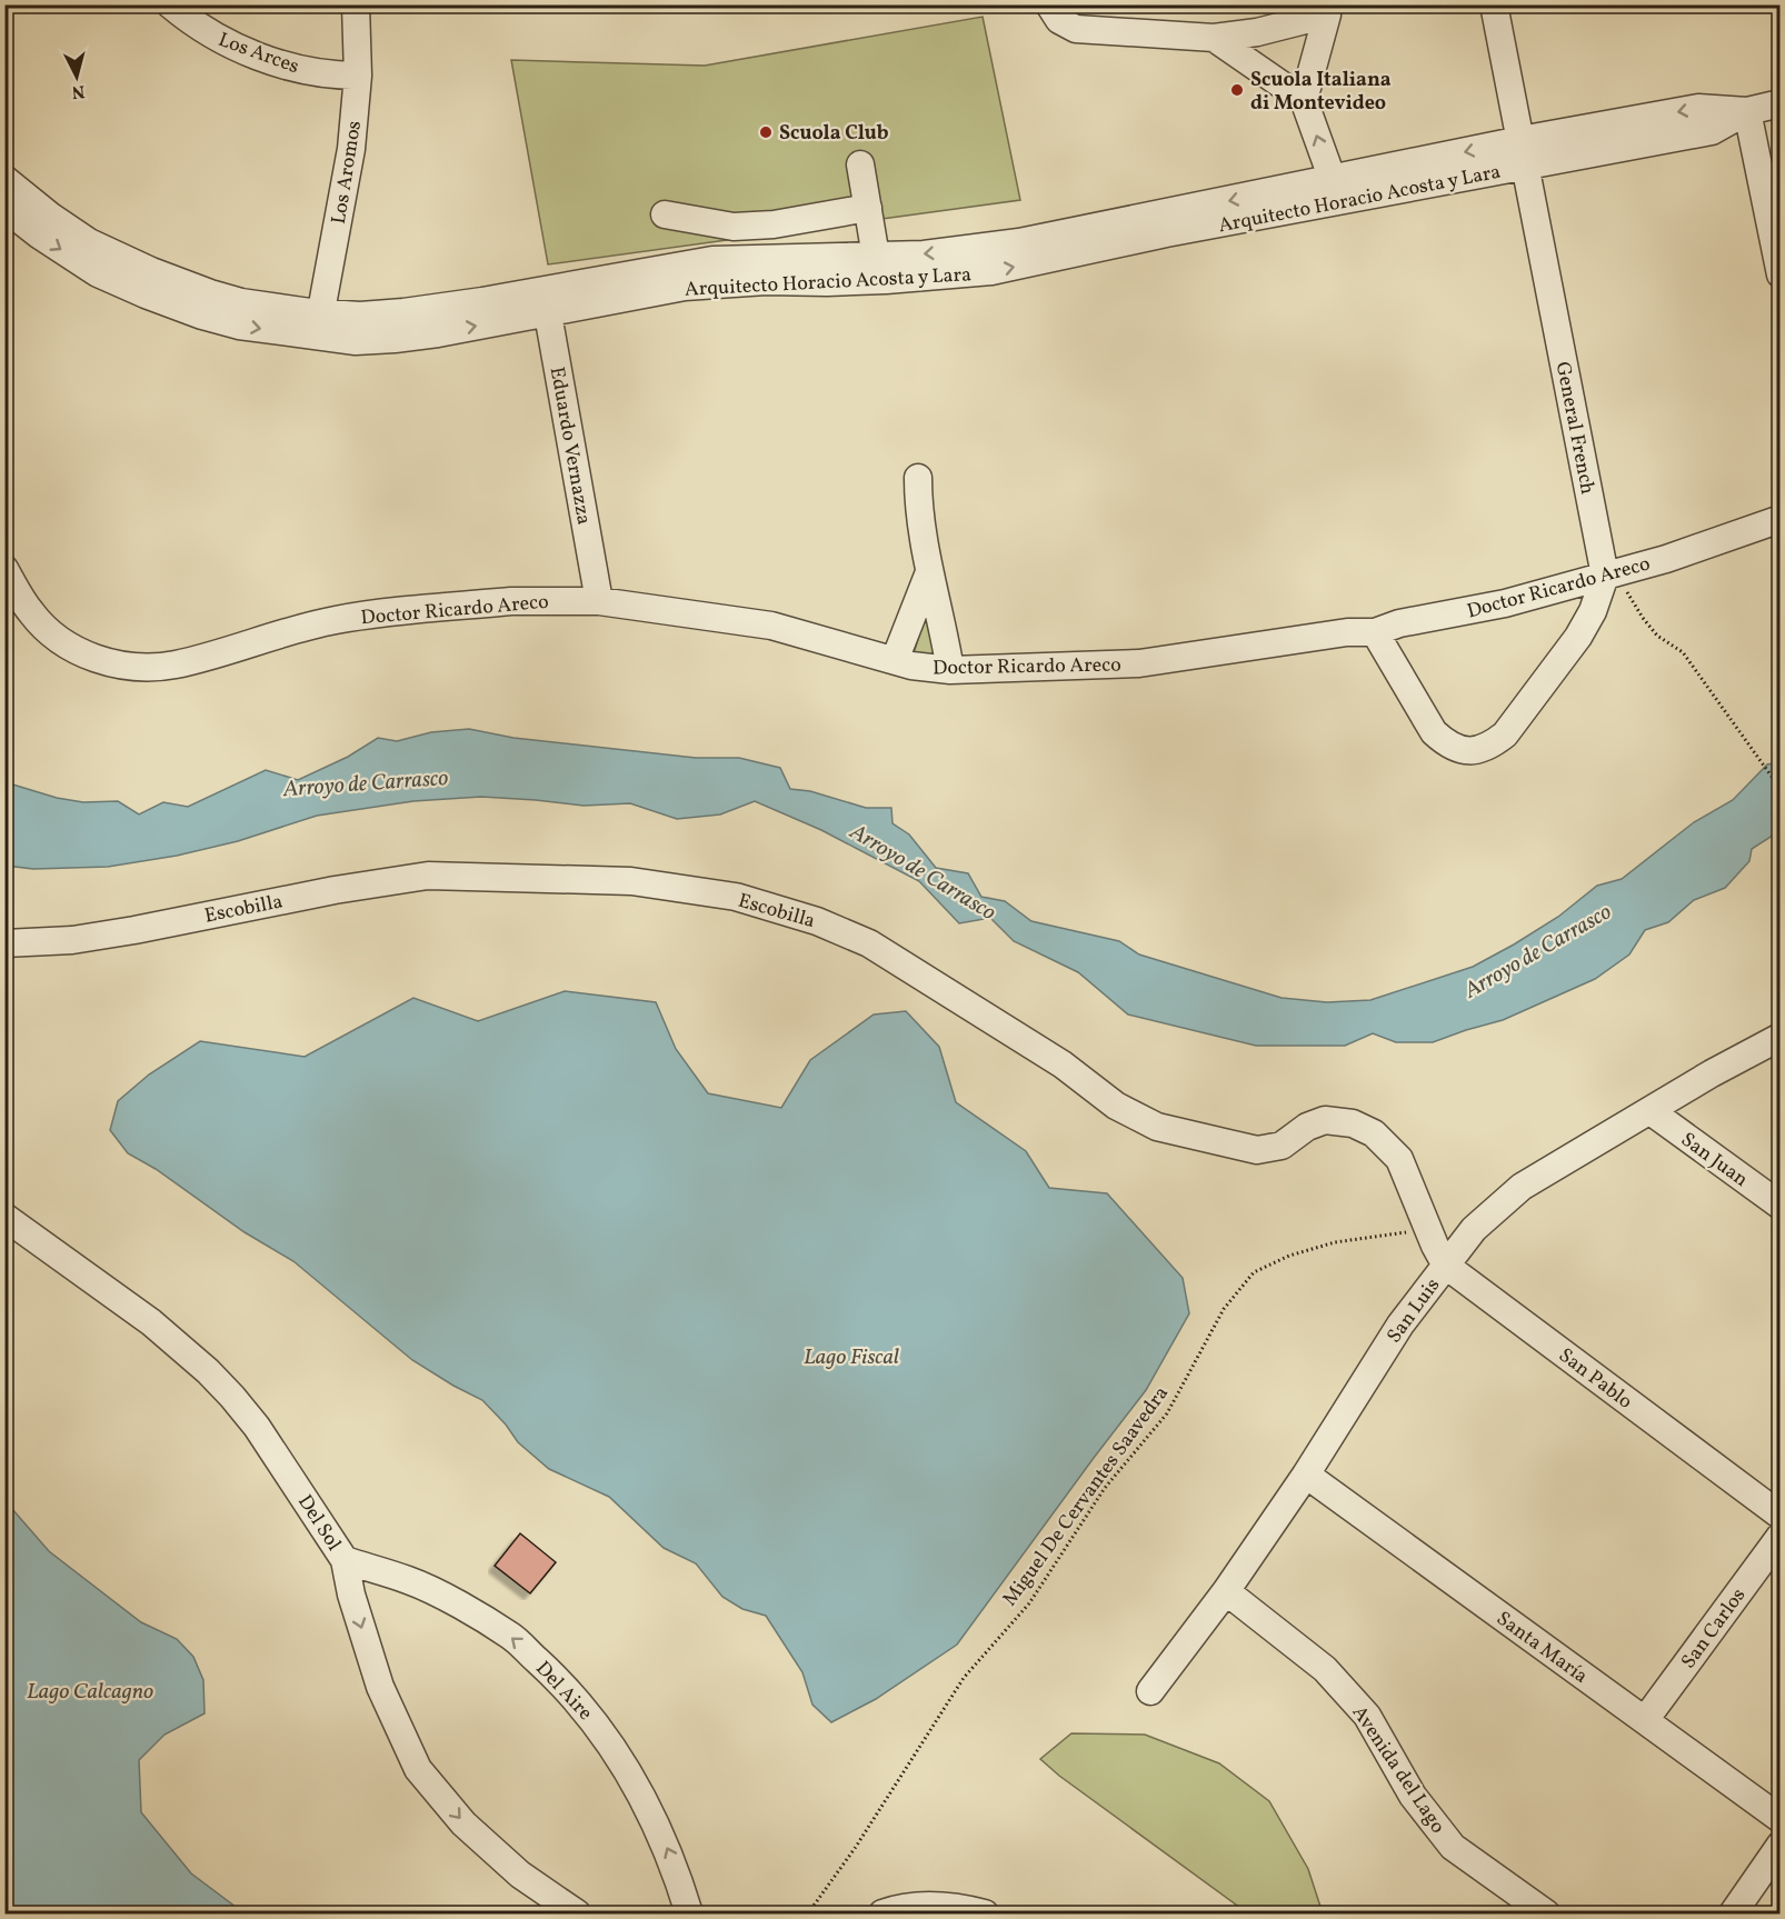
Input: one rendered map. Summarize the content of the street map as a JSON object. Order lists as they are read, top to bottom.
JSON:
{
  "streets": {
    "street": [
      "Los Arces",
      "Los Aromos",
      "Arquitecto Horacio Acosta y Lara",
      "General French",
      "Eduardo Vernazza",
      "Doctor Ricardo Areco",
      "Escobilla",
      "San Juan",
      "San Luis",
      "San Pablo",
      "Del Sol",
      "San Carlos",
      "Santa María",
      "Del Aire",
      "Avenida del Lago"
    ],
    "path": ["Miguel De Cervantes Saavedra"]
  },
  "crossings": [
    ["Los Arces", "Los Aromos"],
    ["Los Aromos", "Arquitecto Horacio Acosta y Lara"],
    ["Arquitecto Horacio Acosta y Lara", "General French"],
    ["Arquitecto Horacio Acosta y Lara", "Eduardo Vernazza"],
    ["General French", "Doctor Ricardo Areco"],
    ["Eduardo Vernazza", "Doctor Ricardo Areco"],
    ["Escobilla", "San Pablo"],
    ["Escobilla", "Miguel De Cervantes Saavedra"],
    ["San Juan", "San Luis"],
    ["San Luis", "San Pablo"],
    ["San Luis", "Santa María"],
    ["San Luis", "Avenida del Lago"],
    ["San Pablo", "Miguel De Cervantes Saavedra"],
    ["Del Sol", "Del Aire"],
    ["San Carlos", "Santa María"]
  ],
  "one_way": ["Del Sol", "Del Aire"],
  "water": ["Arroyo de Carrasco", "Lago Fiscal", "Lago Calcagno"],
  "places": ["Scuola Italiana di Montevideo", "Scuola Club"],
  "north": "bottom"
}
